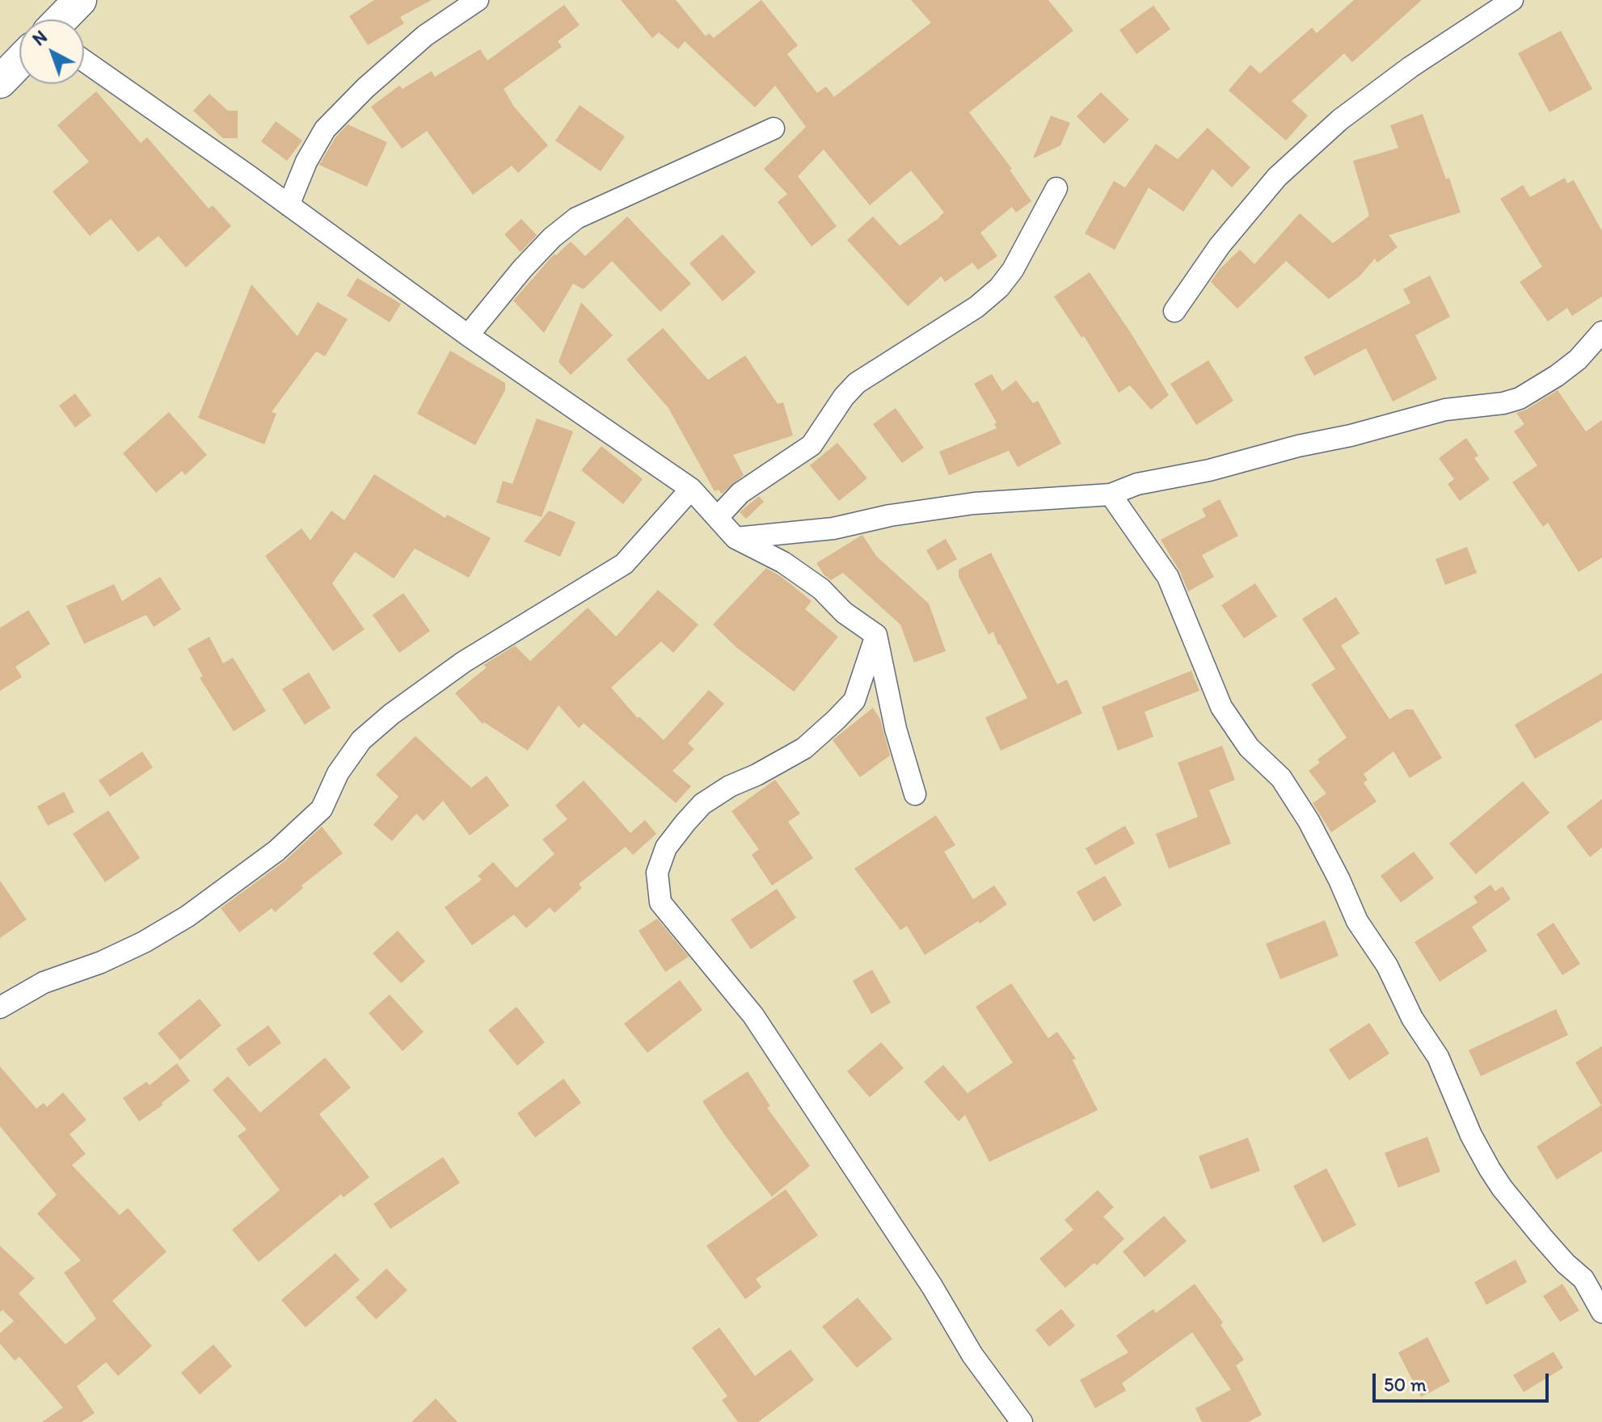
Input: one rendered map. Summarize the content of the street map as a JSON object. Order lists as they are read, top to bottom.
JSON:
{
  "scale_bar": "50 m",
  "north": "top left"
}
